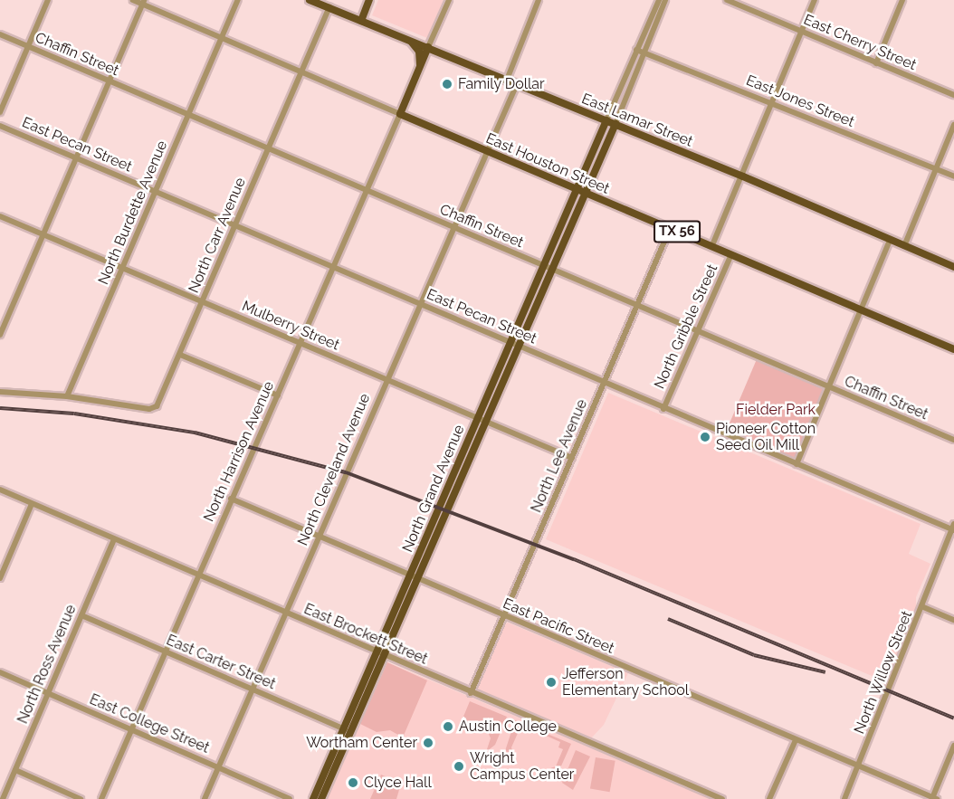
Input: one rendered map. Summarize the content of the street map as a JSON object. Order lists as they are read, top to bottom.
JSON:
{
  "streets": {
    "main road": [
      "East Lamar Street",
      "East Houston Street",
      "TX 56",
      "North Grand Avenue"
    ],
    "street": [
      "East Cherry Street",
      "Chaffin Street",
      "East Jones Street",
      "East Pecan Street",
      "North Burdette Avenue",
      "North Carr Avenue",
      "Mulberry Street",
      "North Gribble Street",
      "North Harrison Avenue",
      "North Lee Avenue",
      "North Cleveland Avenue",
      "East Pacific Street",
      "East Brockett Street",
      "East Carter Street",
      "North Ross Avenue",
      "North Willow Street",
      "East College Street"
    ]
  },
  "crossings": [
    ["Chaffin Street", "North Burdette Avenue"],
    ["Chaffin Street", "North Carr Avenue"],
    ["Chaffin Street", "North Gribble Street"],
    ["Chaffin Street", "North Harrison Avenue"],
    ["Chaffin Street", "North Lee Avenue"],
    ["Chaffin Street", "North Cleveland Avenue"],
    ["Chaffin Street", "North Grand Avenue"],
    ["East Lamar Street", "North Carr Avenue"],
    ["East Lamar Street", "North Cleveland Avenue"],
    ["East Lamar Street", "North Grand Avenue"],
    ["East Pecan Street", "North Burdette Avenue"],
    ["East Pecan Street", "North Carr Avenue"],
    ["East Pecan Street", "North Gribble Street"],
    ["East Pecan Street", "North Harrison Avenue"],
    ["East Pecan Street", "North Lee Avenue"],
    ["East Pecan Street", "North Cleveland Avenue"],
    ["East Pecan Street", "North Grand Avenue"],
    ["East Pecan Street", "North Willow Street"],
    ["East Houston Street", "North Burdette Avenue"],
    ["East Houston Street", "North Carr Avenue"],
    ["East Houston Street", "North Gribble Street"],
    ["East Houston Street", "North Harrison Avenue"],
    ["East Houston Street", "North Lee Avenue"],
    ["East Houston Street", "North Cleveland Avenue"],
    ["East Houston Street", "North Grand Avenue"],
    ["North Burdette Avenue", "North Carr Avenue"],
    ["North Burdette Avenue", "Mulberry Street"],
    ["North Carr Avenue", "Mulberry Street"],
    ["Mulberry Street", "North Harrison Avenue"],
    ["Mulberry Street", "North Lee Avenue"],
    ["Mulberry Street", "North Cleveland Avenue"],
    ["Mulberry Street", "North Grand Avenue"],
    ["North Harrison Avenue", "East Pacific Street"],
    ["North Harrison Avenue", "East Brockett Street"],
    ["North Harrison Avenue", "East Carter Street"],
    ["North Harrison Avenue", "East College Street"],
    ["North Lee Avenue", "East Pacific Street"],
    ["North Lee Avenue", "East Brockett Street"],
    ["North Cleveland Avenue", "East Pacific Street"],
    ["North Cleveland Avenue", "East Brockett Street"],
    ["North Cleveland Avenue", "East Carter Street"],
    ["North Cleveland Avenue", "East College Street"],
    ["North Grand Avenue", "East Pacific Street"],
    ["North Grand Avenue", "East Brockett Street"],
    ["North Grand Avenue", "East Carter Street"],
    ["East Pacific Street", "North Willow Street"],
    ["East Brockett Street", "North Ross Avenue"],
    ["East Carter Street", "North Ross Avenue"],
    ["North Ross Avenue", "East College Street"]
  ],
  "parks": ["Fielder Park"],
  "places": [
    "Family Dollar",
    "Pioneer Cotton Seed Oil Mill",
    "Jefferson Elementary School",
    "Austin College",
    "Wortham Center",
    "Wright Campus Center",
    "Clyce Hall"
  ]
}
